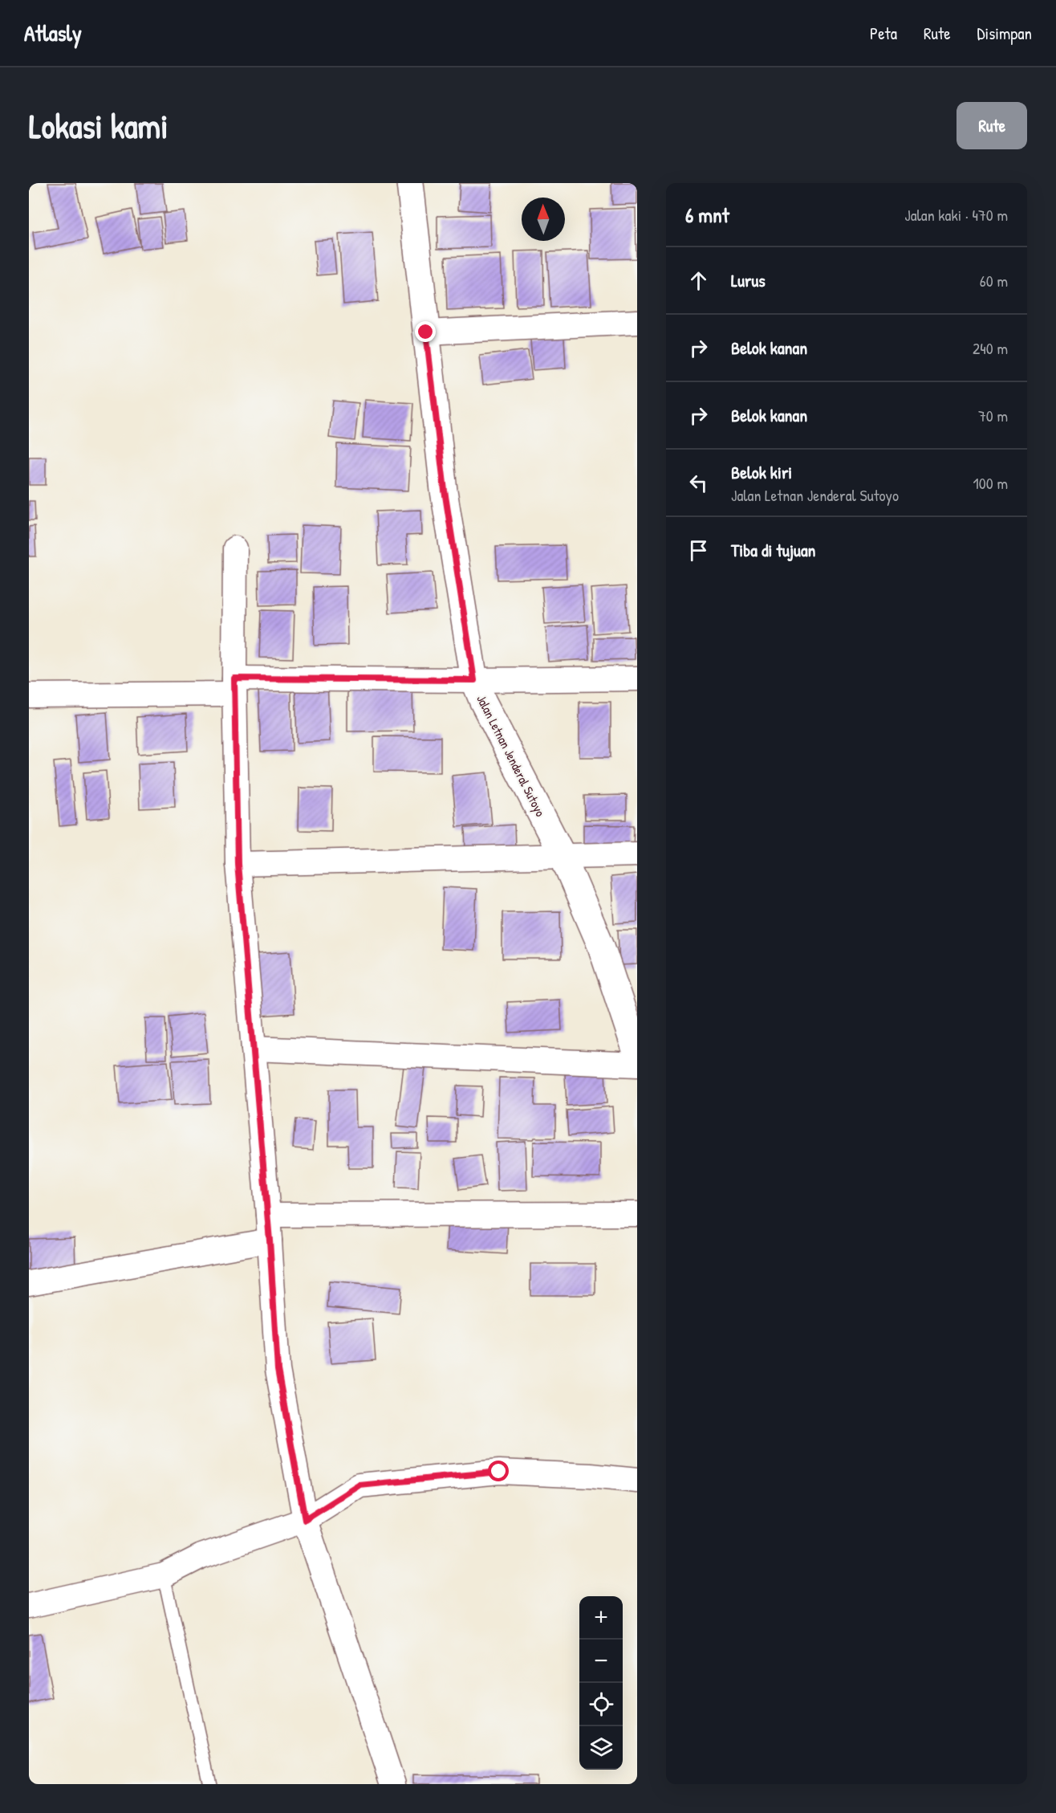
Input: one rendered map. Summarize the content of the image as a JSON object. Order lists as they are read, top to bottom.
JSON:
{
  "streets": {
    "street": ["Jalan Letnan Jenderal Sutoyo"]
  },
  "north": "top",
  "page": {
    "header": "Atlasly",
    "nav": ["Peta", "Rute", "Disimpan"],
    "buttons": "Rute",
    "title": "Lokasi kami",
    "heading": ["6 mnt", "Jalan kaki · 470 m"],
    "list": [
      ["Lurus", "60 m"],
      ["Belok kanan", "240 m"],
      ["Belok kanan", "70 m"],
      ["Belok kiri", "Jalan Letnan Jenderal Sutoyo", "100 m"],
      "Tiba di tujuan"
    ],
    "map_buttons": ["+", "−"]
  }
}
